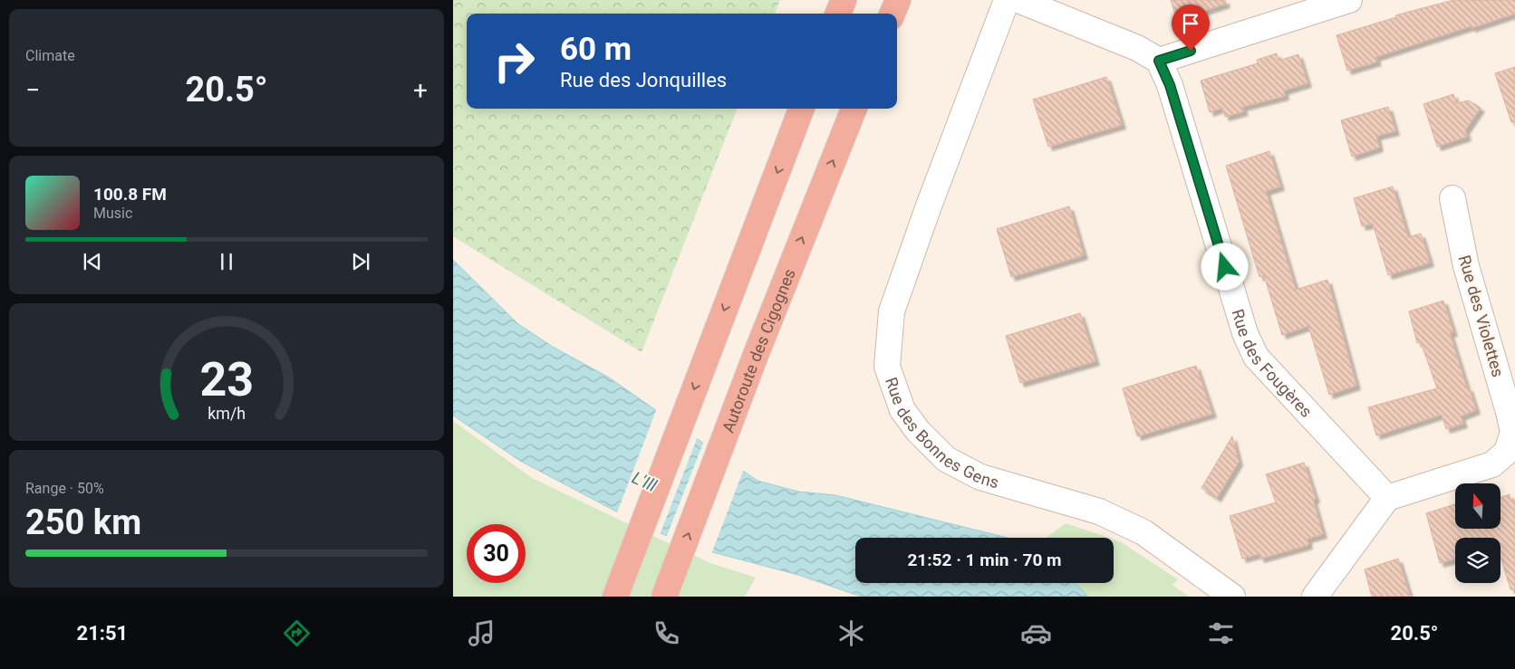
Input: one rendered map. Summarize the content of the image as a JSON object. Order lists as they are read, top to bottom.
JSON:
{
  "streets": {
    "highway": ["Autoroute des Cigognes"],
    "street": ["Rue des Violettes", "Rue des Fougères", "Rue des Bonnes Gens"]
  },
  "crossings": [
    ["Rue des Violettes", "Rue des Fougères"]
  ],
  "water": ["L'Ill"],
  "north": "top",
  "page": {
    "tile": [
      "Climate",
      ["Range · 50%", "250 km"]
    ],
    "turn": ["60 m", "Rue des Jonquilles"],
    "heat": ["−", "20.5°", "+"],
    "song": ["100.8 FM", "Music"],
    "limit": "30",
    "trip": "21:52 · 1 min · 70 m",
    "tabs": ["21:51", "20.5°"],
    "gauge": ["23", "km/h"]
  }
}
